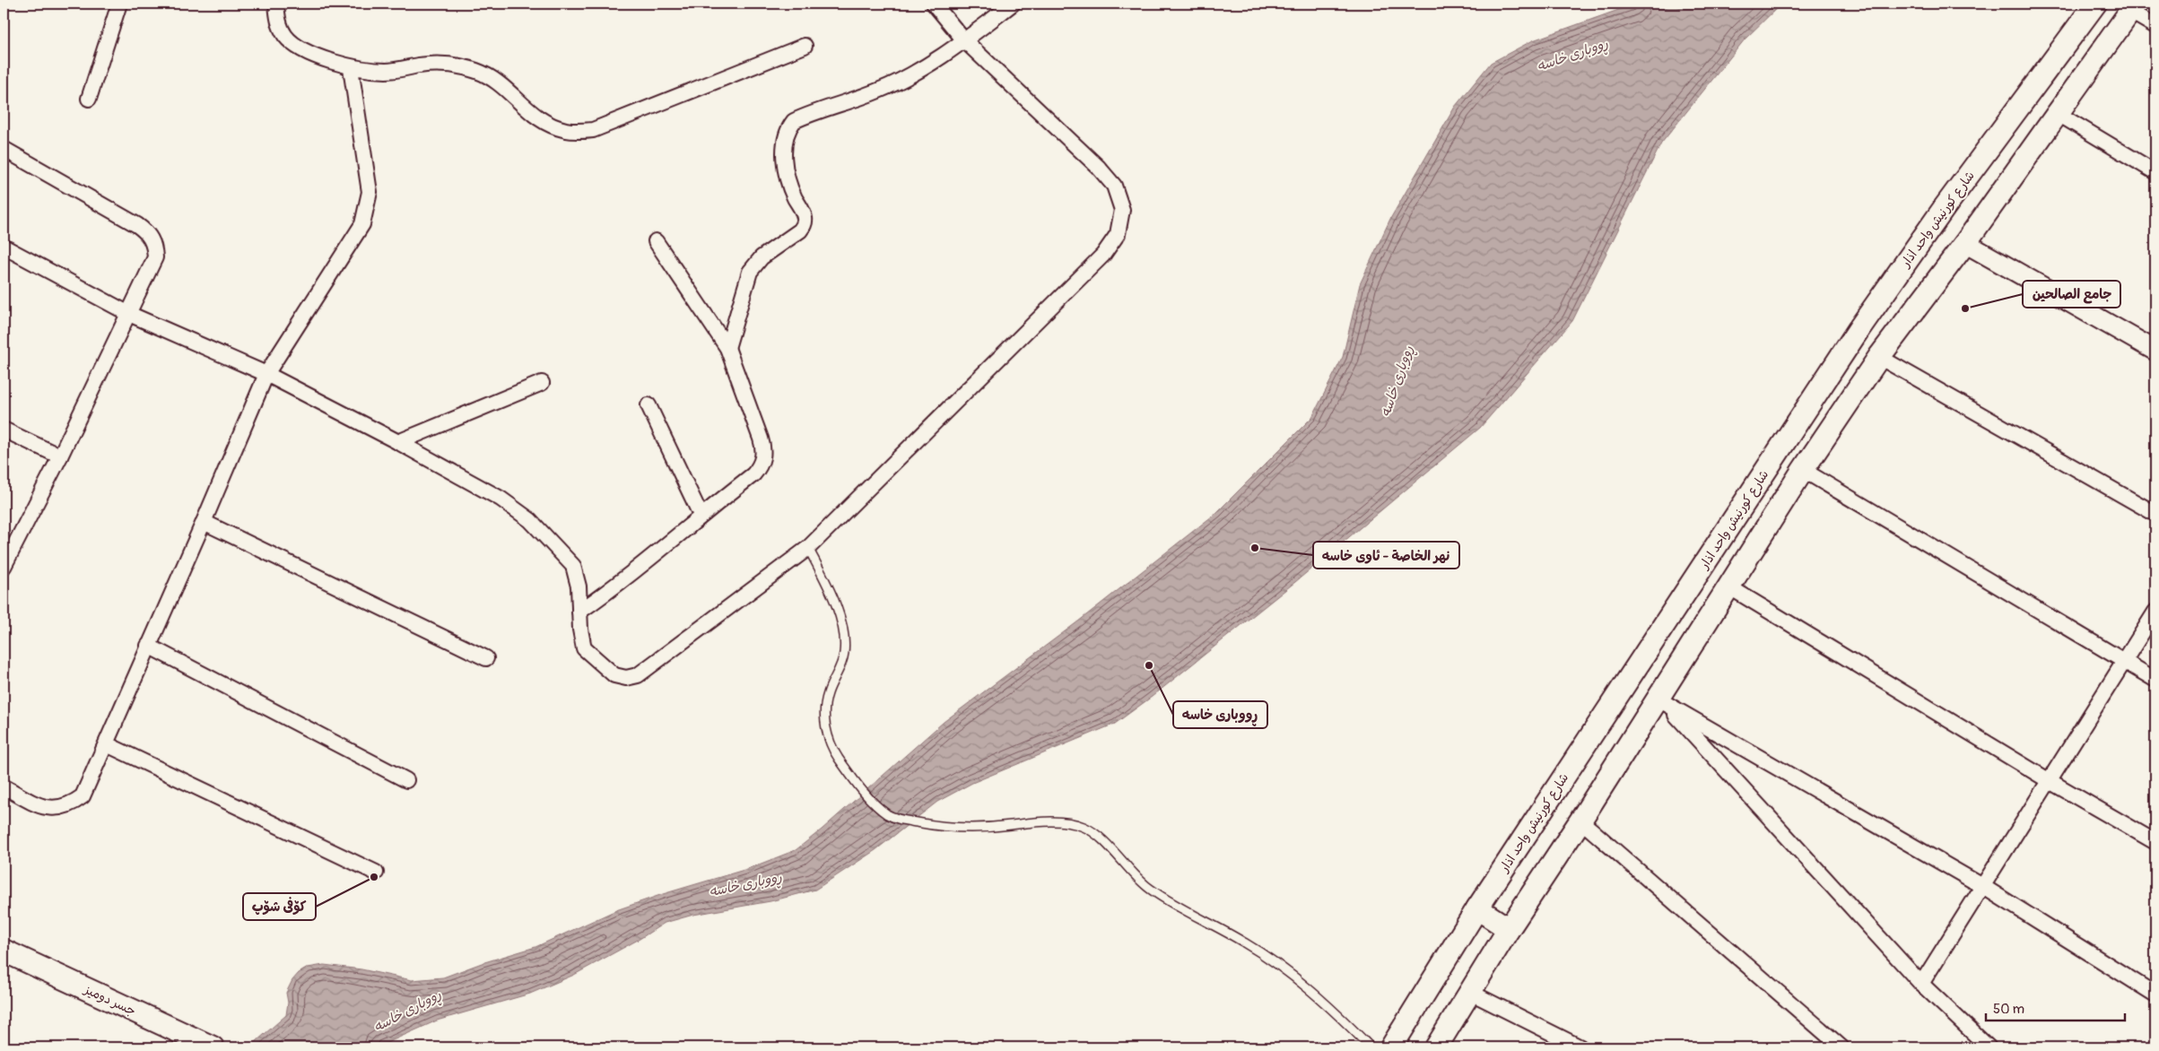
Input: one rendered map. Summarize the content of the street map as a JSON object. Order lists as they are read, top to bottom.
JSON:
{
  "streets": {
    "main road": ["شارع كورنيش واحد اذار", "جسر دوميز"]
  },
  "water": ["ڕووباری خاسە"],
  "places": [
    "جامع الصالحين",
    "نهر الخاصة - ئاوی خاسە",
    "ڕووباری خاسە",
    "کۆفی شۆپ"
  ],
  "scale_bar": "50 m"
}
